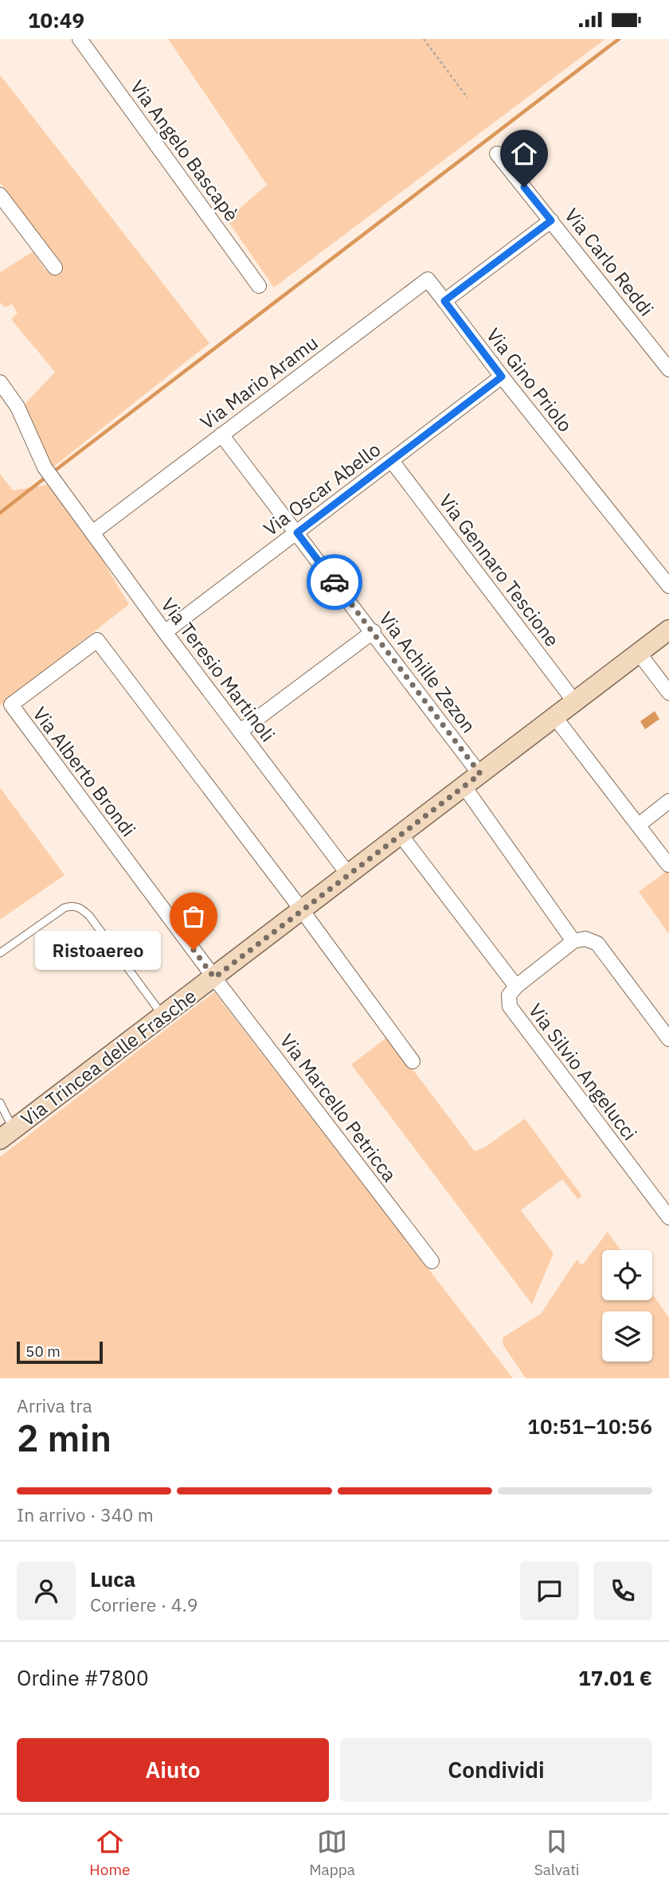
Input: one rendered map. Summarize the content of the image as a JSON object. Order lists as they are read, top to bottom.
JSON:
{
  "streets": {
    "street": [
      "Via Angelo Bascapè",
      "Via Carlo Reddi",
      "Via Gino Priolo",
      "Via Mario Aramu",
      "Via Oscar Abello",
      "Via Gennaro Tescione",
      "Via Teresio Martinoli",
      "Via Achille Zezon",
      "Via Alberto Brondi",
      "Via Trincea delle Frasche",
      "Via Silvio Angelucci",
      "Via Marcello Petricca"
    ]
  },
  "crossings": [
    ["Via Gino Priolo", "Via Mario Aramu"],
    ["Via Gino Priolo", "Via Oscar Abello"],
    ["Via Mario Aramu", "Via Teresio Martinoli"],
    ["Via Mario Aramu", "Via Achille Zezon"],
    ["Via Oscar Abello", "Via Gennaro Tescione"],
    ["Via Oscar Abello", "Via Teresio Martinoli"],
    ["Via Oscar Abello", "Via Achille Zezon"],
    ["Via Gennaro Tescione", "Via Trincea delle Frasche"],
    ["Via Teresio Martinoli", "Via Trincea delle Frasche"],
    ["Via Achille Zezon", "Via Trincea delle Frasche"],
    ["Via Alberto Brondi", "Via Trincea delle Frasche"],
    ["Via Alberto Brondi", "Via Marcello Petricca"],
    ["Via Trincea delle Frasche", "Via Marcello Petricca"]
  ],
  "places": ["Ristoaereo"],
  "scale_bar": "50 m",
  "page": {
    "status": "10:49",
    "bubble": "Ristoaereo",
    "scale": "50 m",
    "heading": ["2 min", "Arriva tra", "10:51–10:56"],
    "panel": [
      "Luca",
      "Corriere · 4.9",
      "Ordine #7800",
      "17.01 €"
    ],
    "bar": "In arrivo · 340 m",
    "buttons": ["Aiuto", "Condividi"],
    "tabs": ["Home", "Mappa", "Salvati"]
  }
}
